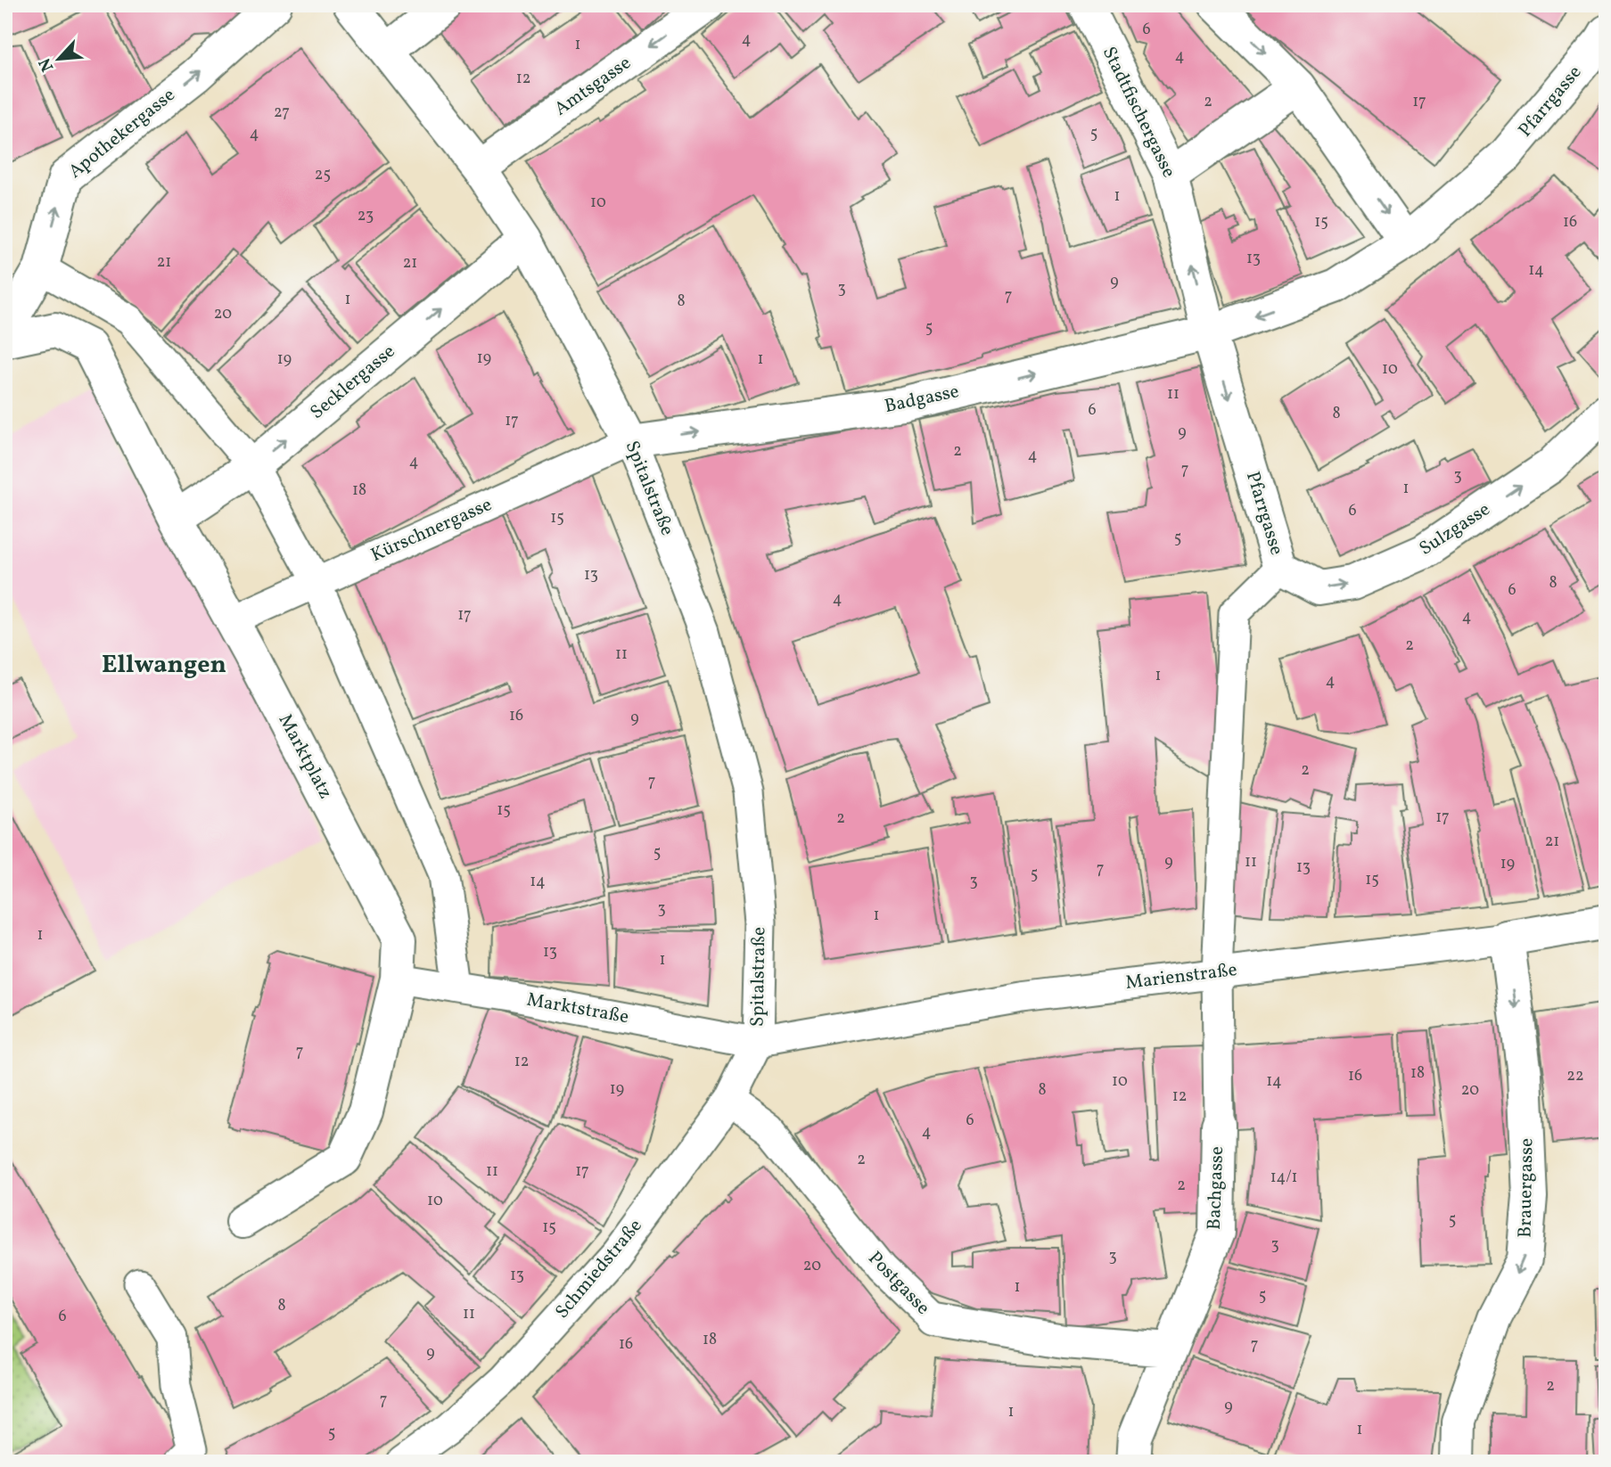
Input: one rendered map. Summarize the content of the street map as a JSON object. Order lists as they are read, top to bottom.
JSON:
{
  "streets": {
    "street": [
      "Amtsgasse",
      "Pfarrgasse",
      "Stadtfischergasse",
      "Apothekergasse",
      "Secklergasse",
      "Badgasse",
      "Spitalstraße",
      "Sulzgasse",
      "Kürschnergasse",
      "Marktplatz",
      "Marienstraße",
      "Marktstraße",
      "Bachgasse",
      "Brauergasse",
      "Schmiedstraße",
      "Postgasse"
    ]
  },
  "crossings": [
    ["Amtsgasse", "Spitalstraße"],
    ["Pfarrgasse", "Stadtfischergasse"],
    ["Pfarrgasse", "Badgasse"],
    ["Pfarrgasse", "Sulzgasse"],
    ["Pfarrgasse", "Marienstraße"],
    ["Pfarrgasse", "Bachgasse"],
    ["Stadtfischergasse", "Badgasse"],
    ["Secklergasse", "Spitalstraße"],
    ["Secklergasse", "Marktplatz"],
    ["Badgasse", "Spitalstraße"],
    ["Badgasse", "Kürschnergasse"],
    ["Spitalstraße", "Kürschnergasse"],
    ["Spitalstraße", "Marienstraße"],
    ["Spitalstraße", "Marktstraße"],
    ["Spitalstraße", "Schmiedstraße"],
    ["Kürschnergasse", "Marktplatz"],
    ["Marktplatz", "Marktstraße"],
    ["Marienstraße", "Marktstraße"],
    ["Marienstraße", "Bachgasse"],
    ["Marienstraße", "Brauergasse"],
    ["Marienstraße", "Schmiedstraße"],
    ["Marktstraße", "Schmiedstraße"],
    ["Bachgasse", "Postgasse"],
    ["Schmiedstraße", "Postgasse"]
  ],
  "one_way": [
    "Amtsgasse",
    "Apothekergasse",
    "Secklergasse",
    "Badgasse",
    "Sulzgasse",
    "Brauergasse"
  ],
  "districts": ["Ellwangen"],
  "house_numbers": [
    "6",
    "4",
    "1",
    "4",
    "12",
    "2",
    "17",
    "27",
    "4",
    "5",
    "25",
    "1",
    "10",
    "23",
    "15",
    "16",
    "13",
    "21",
    "21",
    "14",
    "9",
    "3",
    "7",
    "1",
    "8",
    "20",
    "5",
    "19",
    "19",
    "1",
    "10",
    "11",
    "6",
    "8",
    "17",
    "9",
    "2",
    "4",
    "4",
    "7",
    "3",
    "1",
    "18",
    "6",
    "15",
    "5",
    "13",
    "8",
    "6",
    "4",
    "17",
    "4",
    "2",
    "11",
    "1",
    "4",
    "16",
    "9",
    "2",
    "7",
    "15",
    "17",
    "2",
    "21",
    "5",
    "9",
    "11",
    "19",
    "13",
    "7",
    "5",
    "15",
    "14",
    "3",
    "3",
    "1",
    "1",
    "13",
    "1",
    "7",
    "12",
    "18",
    "16",
    "22",
    "10",
    "14",
    "19",
    "8",
    "20",
    "12",
    "6",
    "4",
    "2",
    "11",
    "17",
    "14/1",
    "2",
    "10",
    "5",
    "15",
    "3",
    "3",
    "20",
    "13",
    "1",
    "5",
    "8",
    "11",
    "6",
    "18",
    "16",
    "7",
    "9",
    "2",
    "7",
    "9",
    "1",
    "1",
    "5"
  ],
  "north": "bottom left"
}
